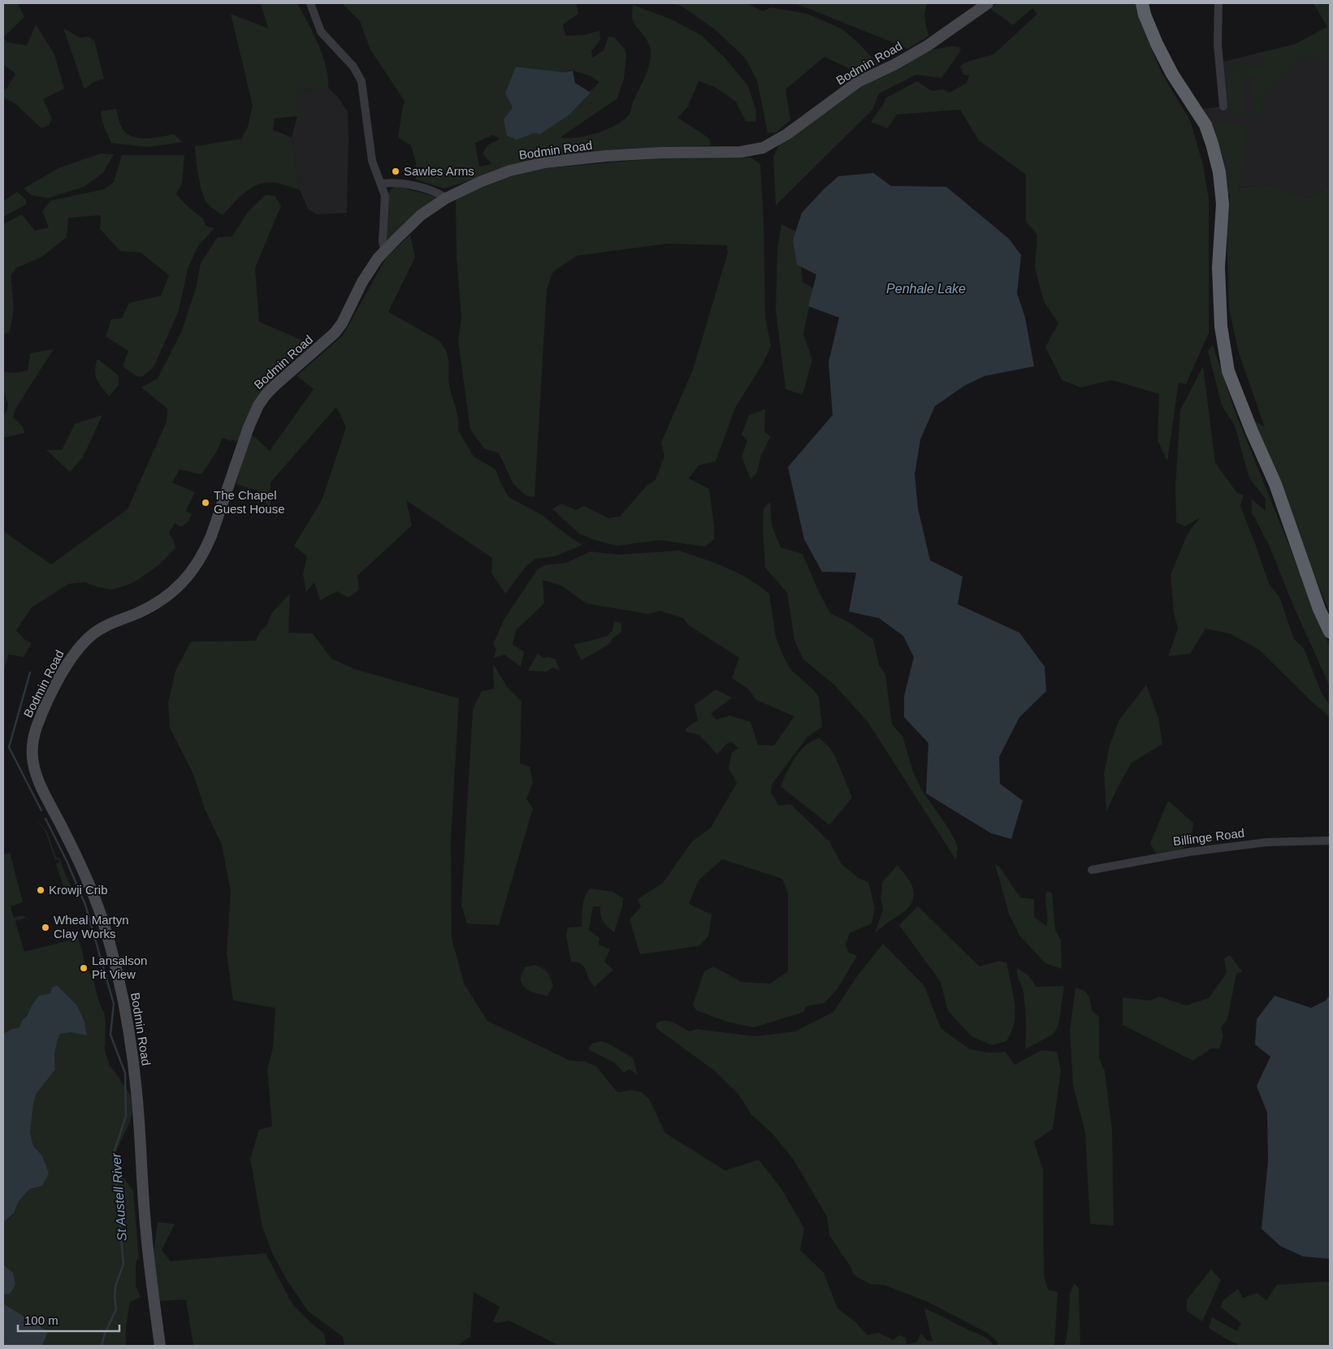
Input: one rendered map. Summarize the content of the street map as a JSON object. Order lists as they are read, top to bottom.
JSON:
{
  "streets": {
    "main road": ["Bodmin Road"],
    "street": ["Billinge Road"]
  },
  "water": ["Penhale Lake", "St Austell River"],
  "places": [
    "Sawles Arms",
    "The Chapel Guest House",
    "Krowji Crib",
    "Wheal Martyn Clay Works",
    "Lansalson Pit View"
  ],
  "scale_bar": "100 m"
}
